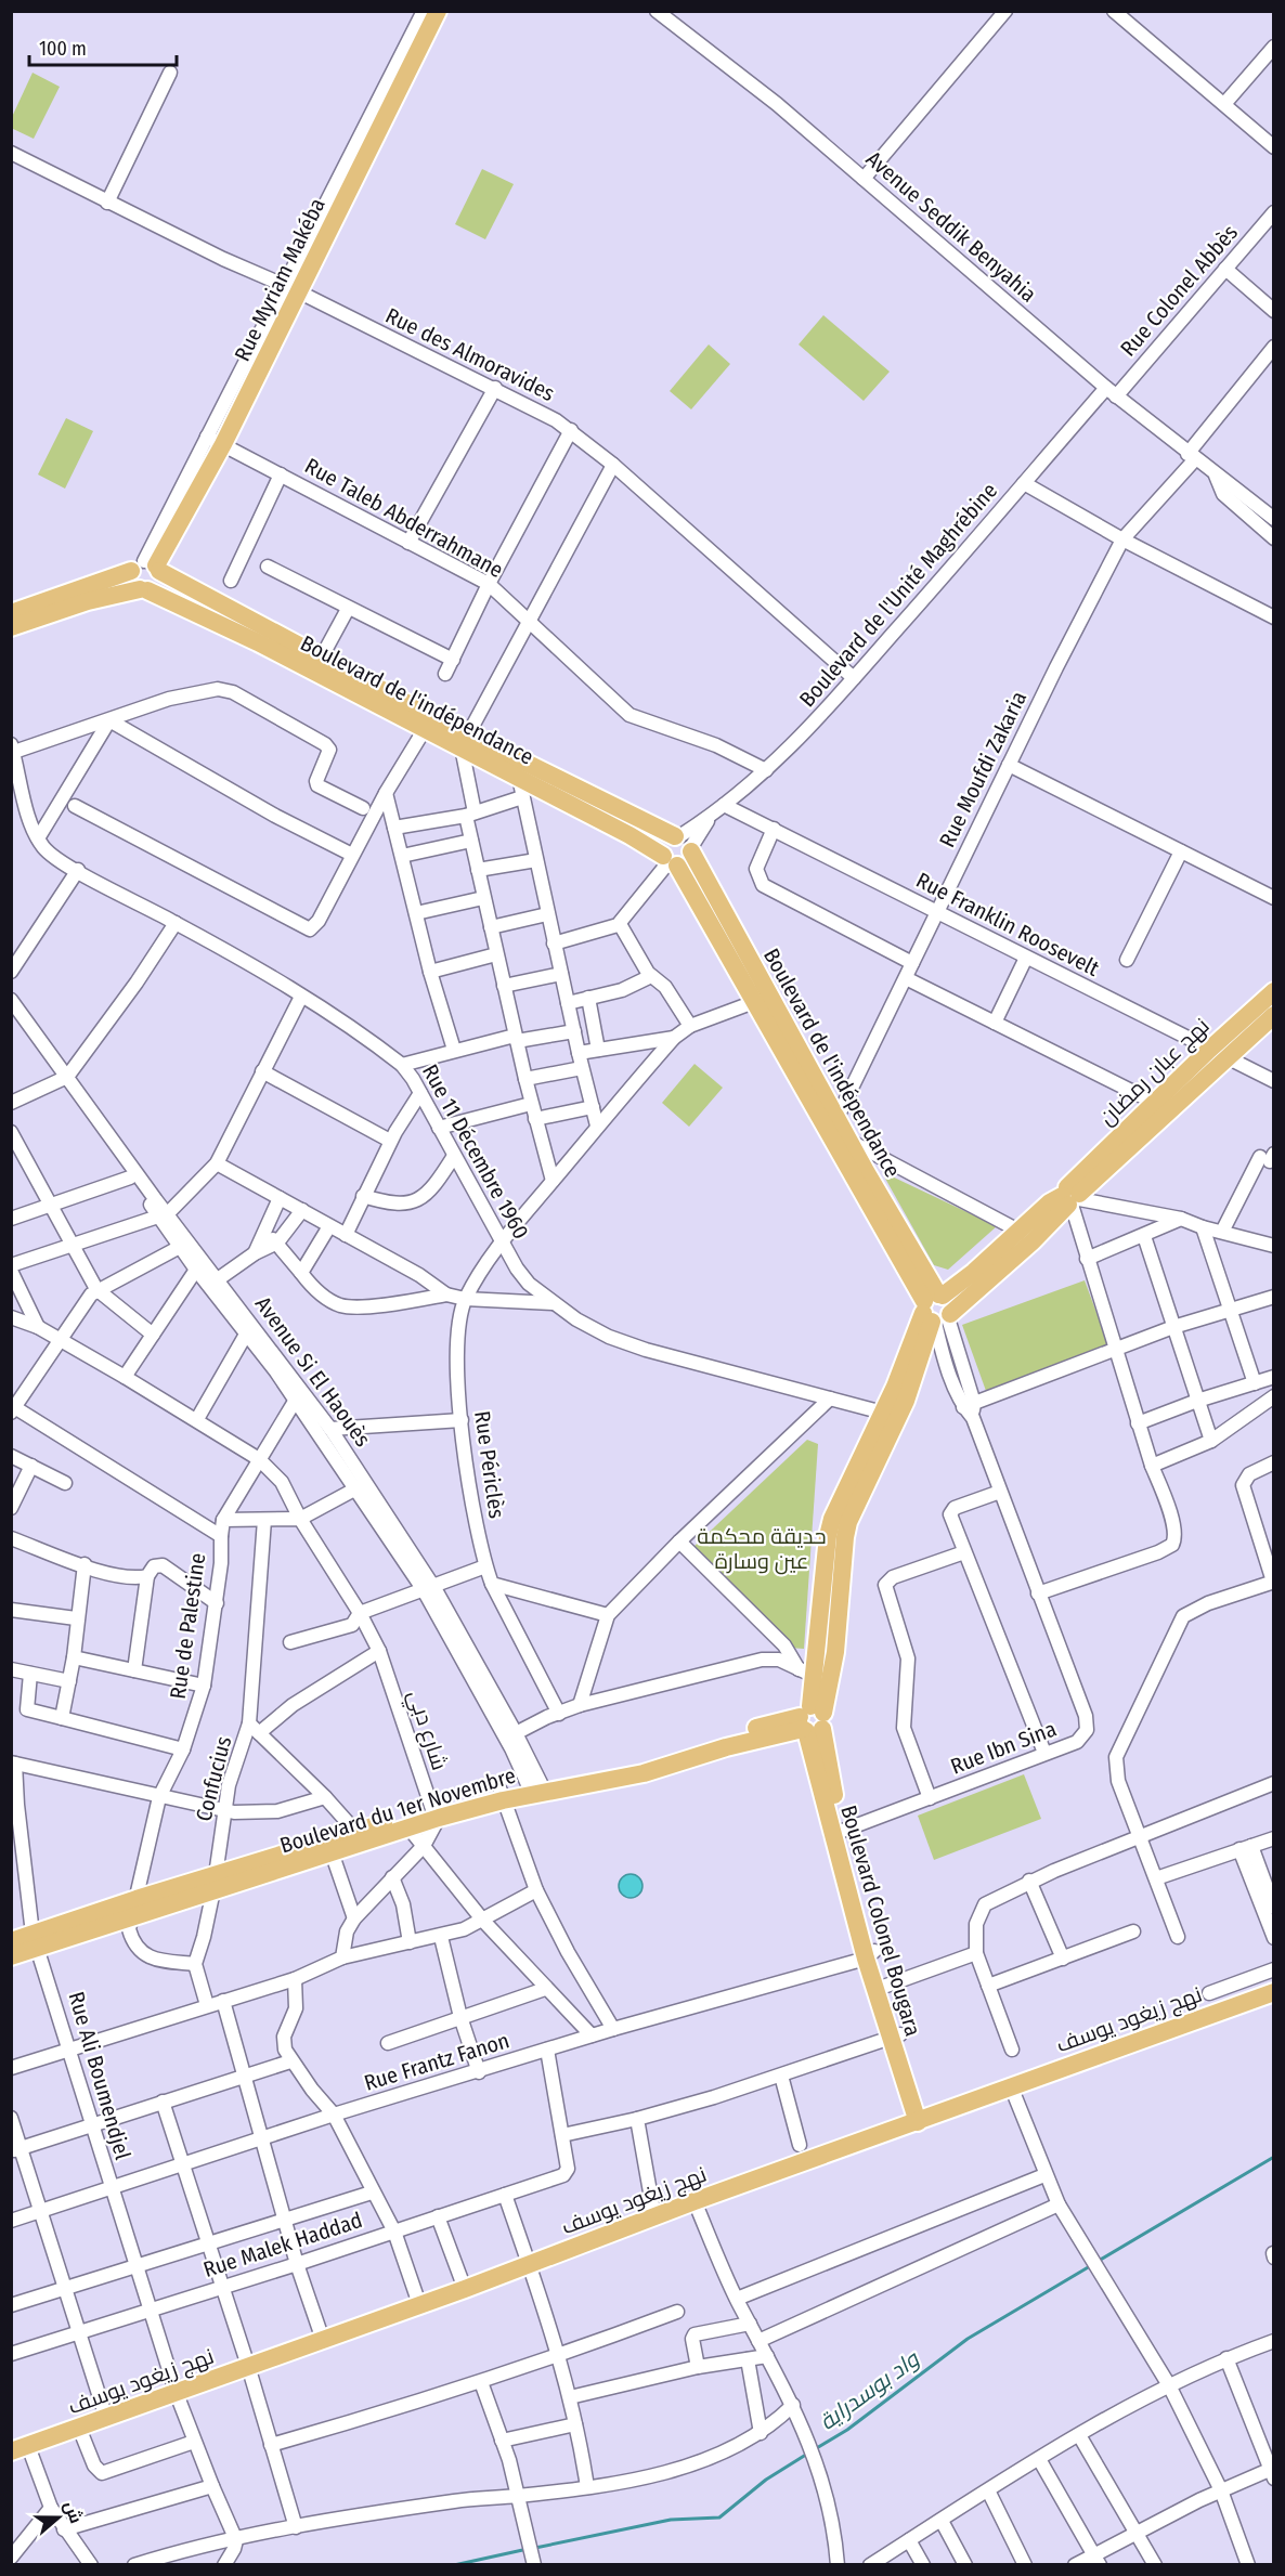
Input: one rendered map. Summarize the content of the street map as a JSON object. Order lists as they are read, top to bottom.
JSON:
{
  "streets": {
    "main road": [
      "Rue Myriam Makéba",
      "Boulevard de l'indépendance",
      "نهج عبان رمضان",
      "Boulevard du 1er Novembre",
      "Boulevard Colonel Bougara",
      "نهج زيغود يوسف"
    ],
    "street": [
      "Avenue Seddik Benyahia",
      "Rue Colonel Abbès",
      "Rue des Almoravides",
      "Rue Taleb Abderrahmane",
      "Boulevard de l'Unité Maghrébine",
      "Rue Moufdi Zakaria",
      "Rue Franklin Roosevelt",
      "Rue 11 Décembre 1960",
      "Avenue Si El Haouès",
      "Rue Périclès",
      "Rue de Palestine",
      "شارع دبي",
      "Rue Ibn Sina",
      "Confucius",
      "Rue Frantz Fanon",
      "Rue Ali Boumendjel",
      "Rue Malek Haddad"
    ]
  },
  "crossings": [
    ["Avenue Seddik Benyahia", "Rue Colonel Abbès"],
    ["Avenue Seddik Benyahia", "Boulevard de l'Unité Maghrébine"],
    ["Avenue Seddik Benyahia", "Rue Moufdi Zakaria"],
    ["Rue Myriam Makéba", "Rue des Almoravides"],
    ["Rue Myriam Makéba", "Rue Taleb Abderrahmane"],
    ["Rue Myriam Makéba", "Boulevard de l'indépendance"],
    ["Rue Colonel Abbès", "Boulevard de l'Unité Maghrébine"],
    ["Rue des Almoravides", "Boulevard de l'Unité Maghrébine"],
    ["Rue Taleb Abderrahmane", "Boulevard de l'Unité Maghrébine"],
    ["Boulevard de l'Unité Maghrébine", "Boulevard de l'indépendance"],
    ["Boulevard de l'Unité Maghrébine", "Rue Franklin Roosevelt"],
    ["Boulevard de l'indépendance", "Rue Moufdi Zakaria"],
    ["Boulevard de l'indépendance", "نهج عبان رمضان"],
    ["Boulevard de l'indépendance", "Boulevard Colonel Bougara"],
    ["Rue Moufdi Zakaria", "Rue Franklin Roosevelt"],
    ["Rue Franklin Roosevelt", "نهج عبان رمضان"],
    ["نهج عبان رمضان", "Boulevard Colonel Bougara"],
    ["Rue 11 Décembre 1960", "Rue Périclès"],
    ["Rue 11 Décembre 1960", "Boulevard Colonel Bougara"],
    ["Avenue Si El Haouès", "Boulevard du 1er Novembre"],
    ["Rue de Palestine", "Boulevard du 1er Novembre"],
    ["شارع دبي", "Boulevard du 1er Novembre"],
    ["Rue Ibn Sina", "Boulevard Colonel Bougara"],
    ["Confucius", "Boulevard du 1er Novembre"],
    ["Boulevard du 1er Novembre", "Boulevard Colonel Bougara"],
    ["Boulevard du 1er Novembre", "Rue Ali Boumendjel"],
    ["Boulevard Colonel Bougara", "نهج زيغود يوسف"],
    ["Boulevard Colonel Bougara", "Rue Frantz Fanon"],
    ["نهج زيغود يوسف", "Rue Ali Boumendjel"],
    ["Rue Frantz Fanon", "Rue Ali Boumendjel"],
    ["Rue Ali Boumendjel", "Rue Malek Haddad"]
  ],
  "water": ["واد بوسدراية"],
  "parks": ["حديقة محكمة عين وسارة"],
  "scale_bar": "100 m",
  "north": "right"
}
